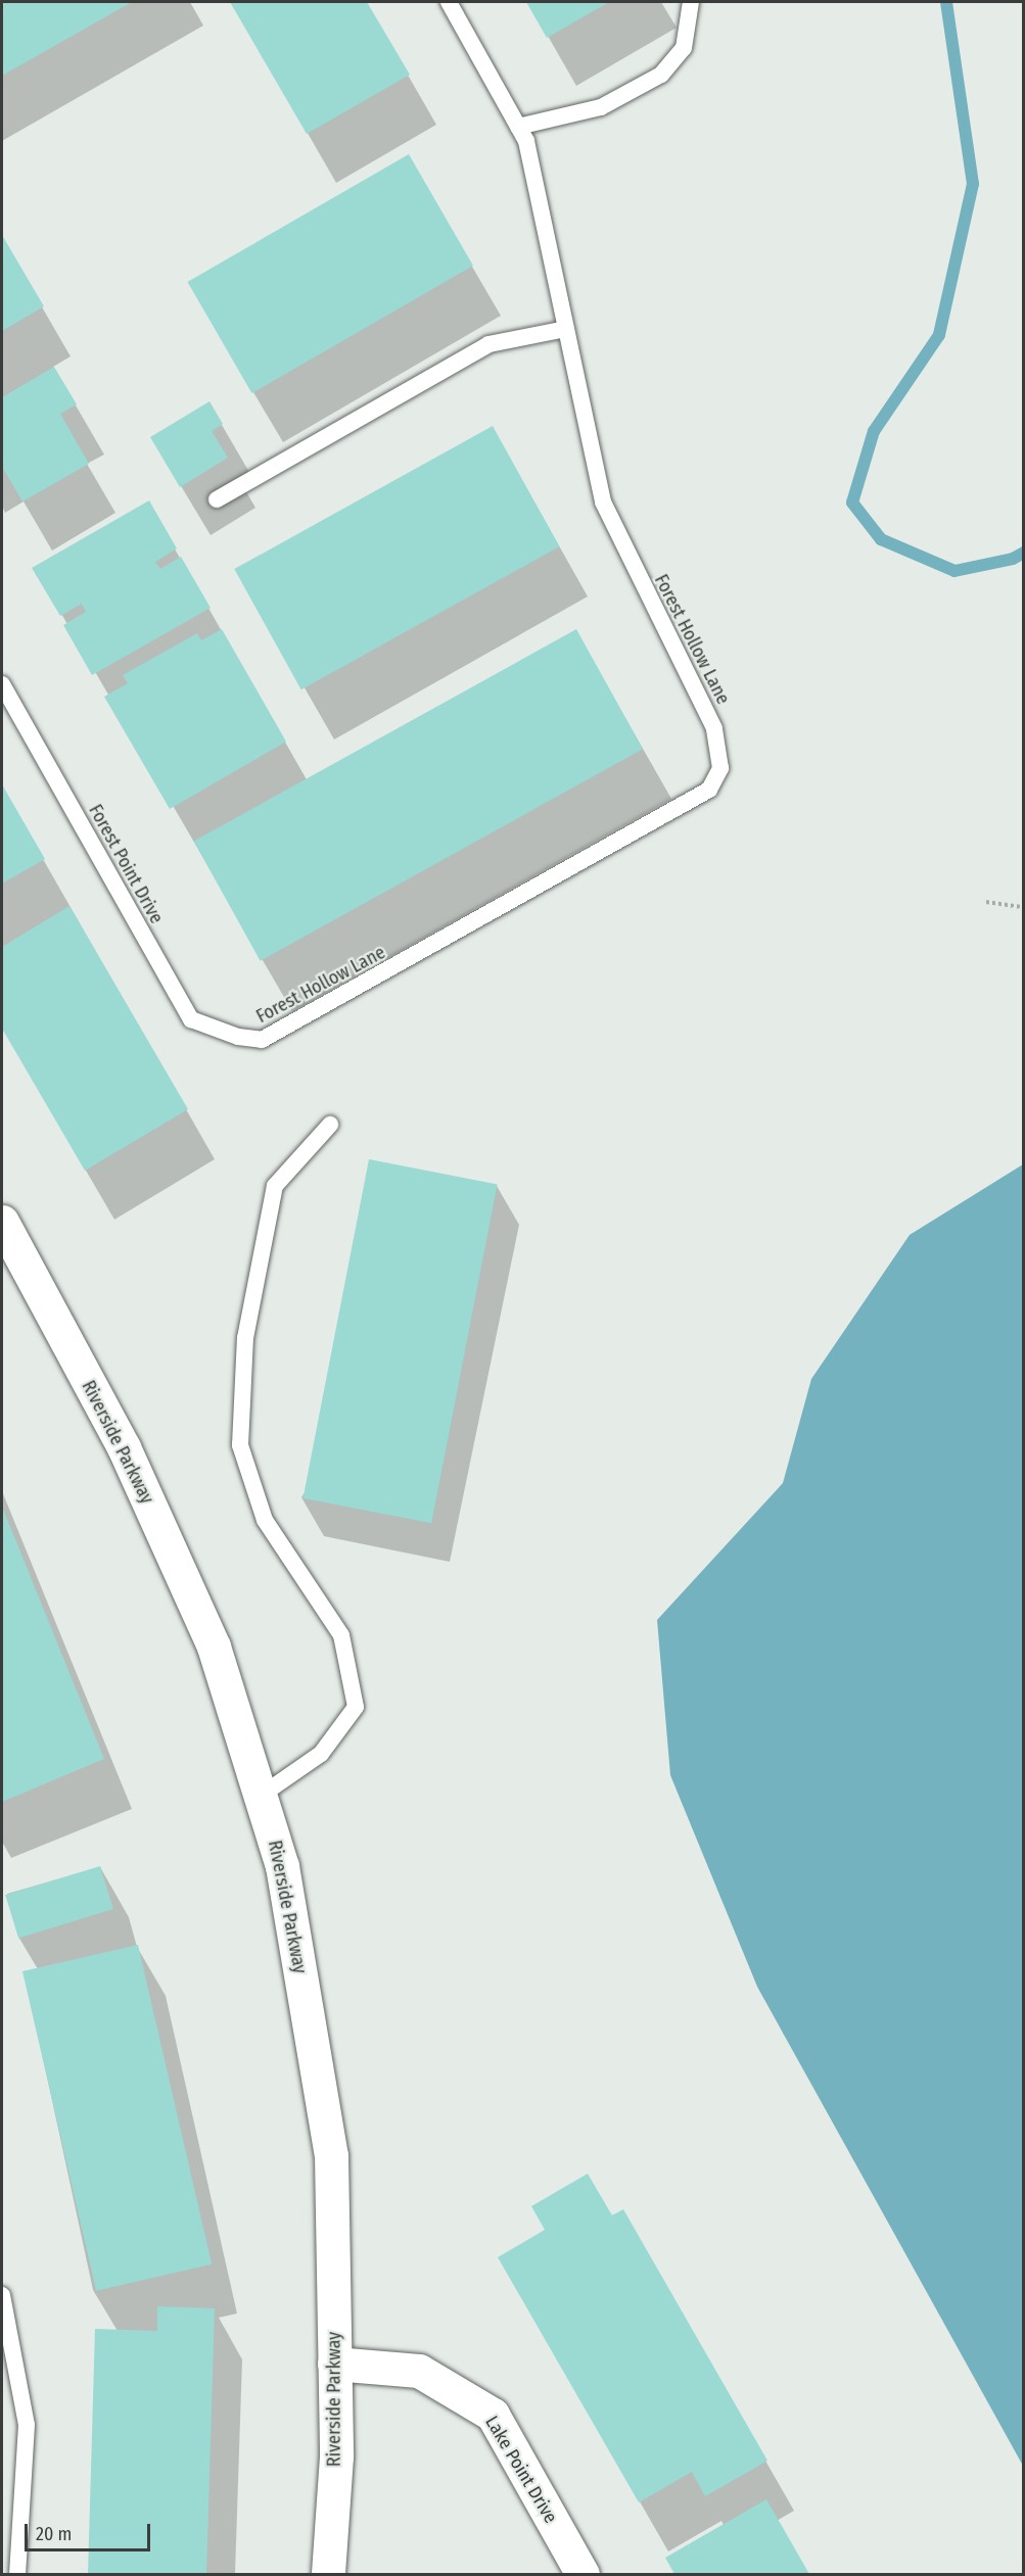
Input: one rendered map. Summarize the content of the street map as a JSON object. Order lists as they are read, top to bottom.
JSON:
{
  "streets": {
    "street": ["Riverside Parkway", "Lake Point Drive"],
    "lane": ["Forest Hollow Lane", "Forest Point Drive"]
  },
  "crossings": [
    ["Forest Hollow Lane", "Forest Point Drive"],
    ["Riverside Parkway", "Lake Point Drive"]
  ],
  "scale_bar": "20 m"
}
